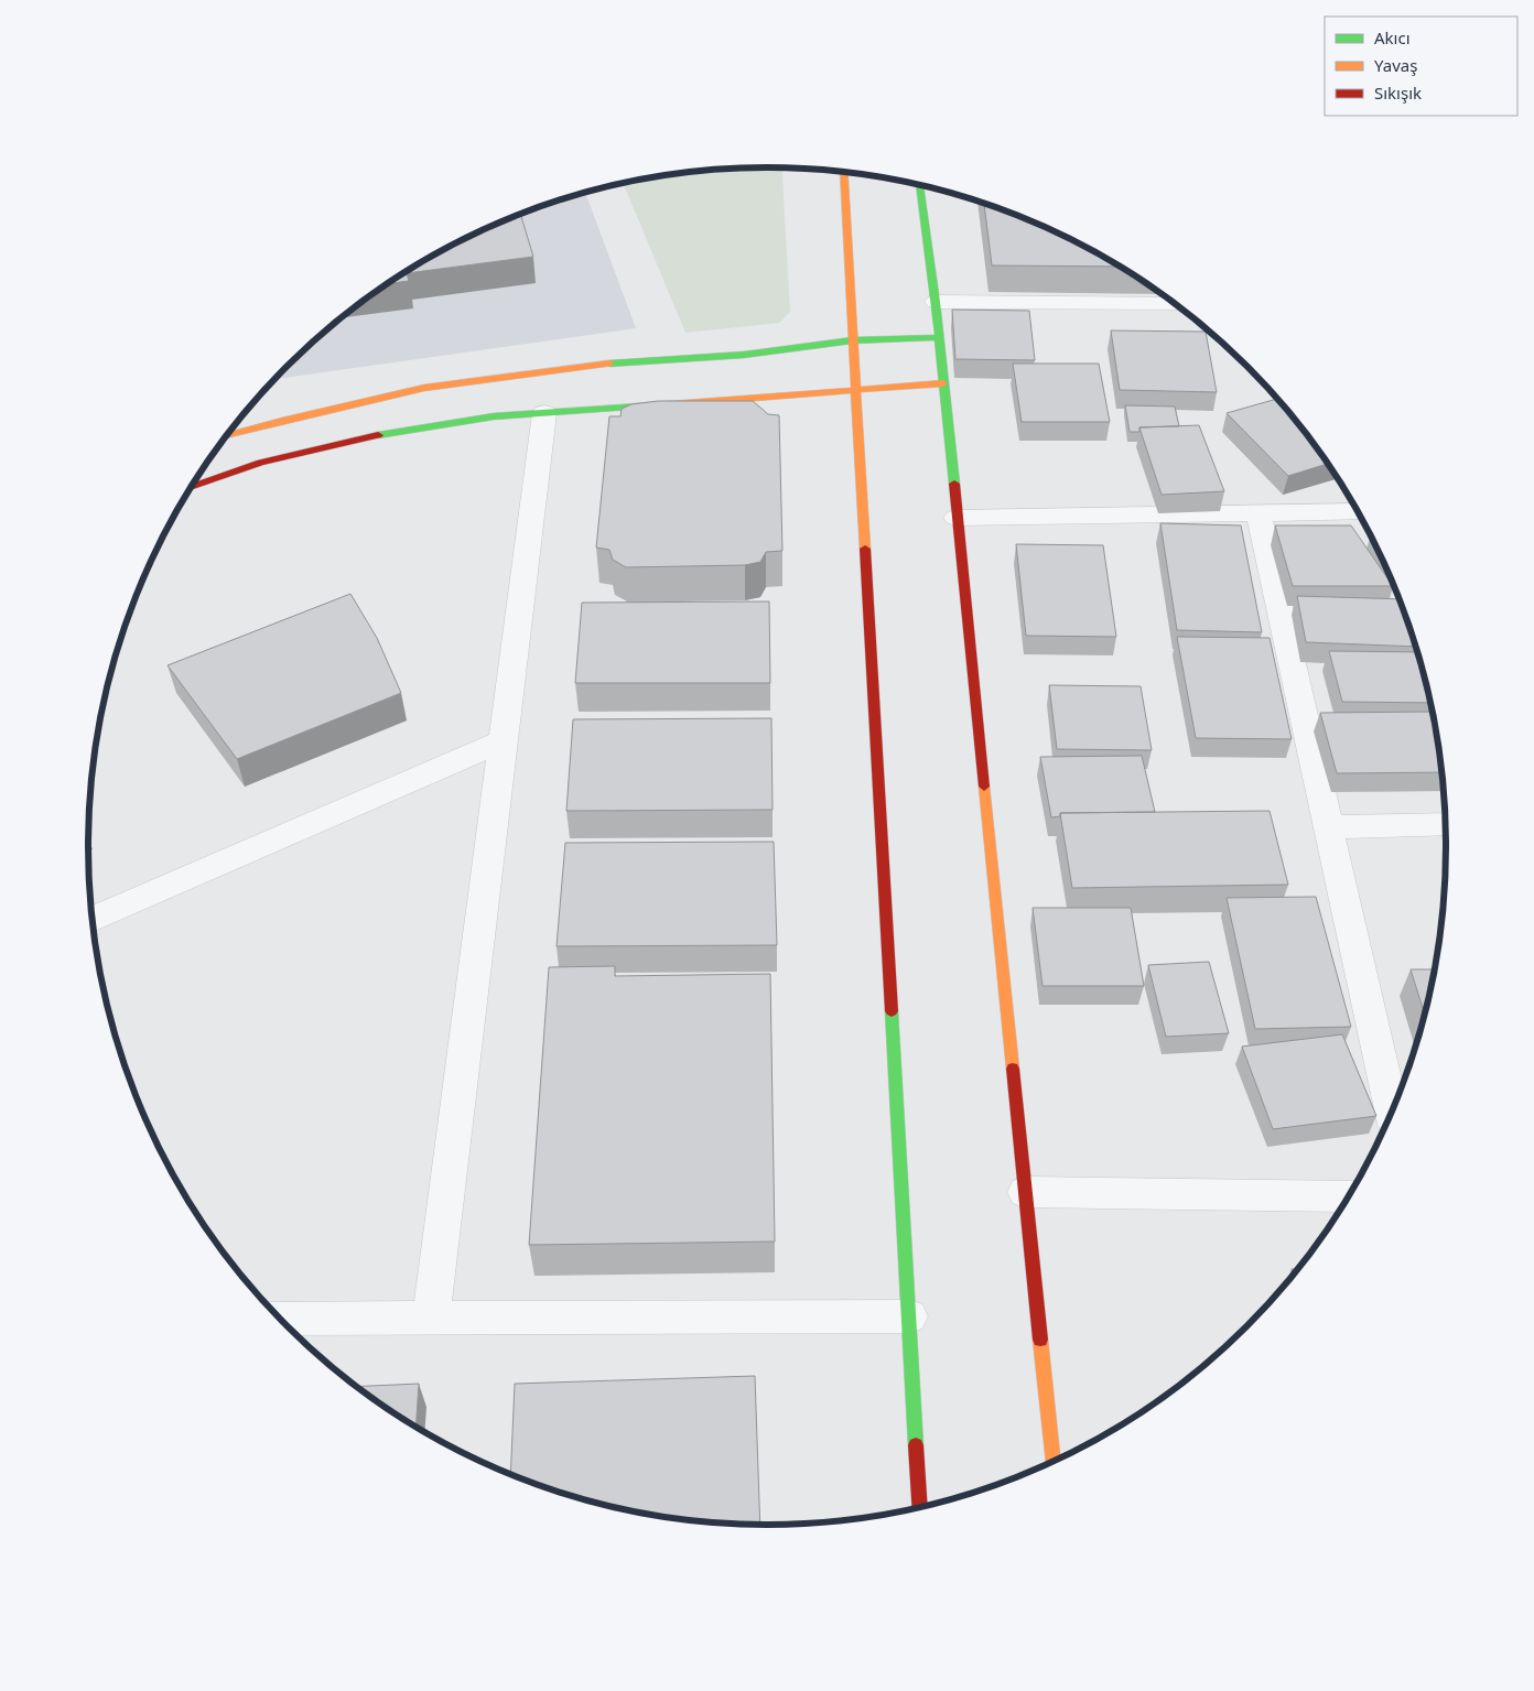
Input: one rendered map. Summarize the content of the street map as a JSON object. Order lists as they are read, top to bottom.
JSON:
{
  "legend": ["Akıcı", "Yavaş", "Sıkışık"]
}
